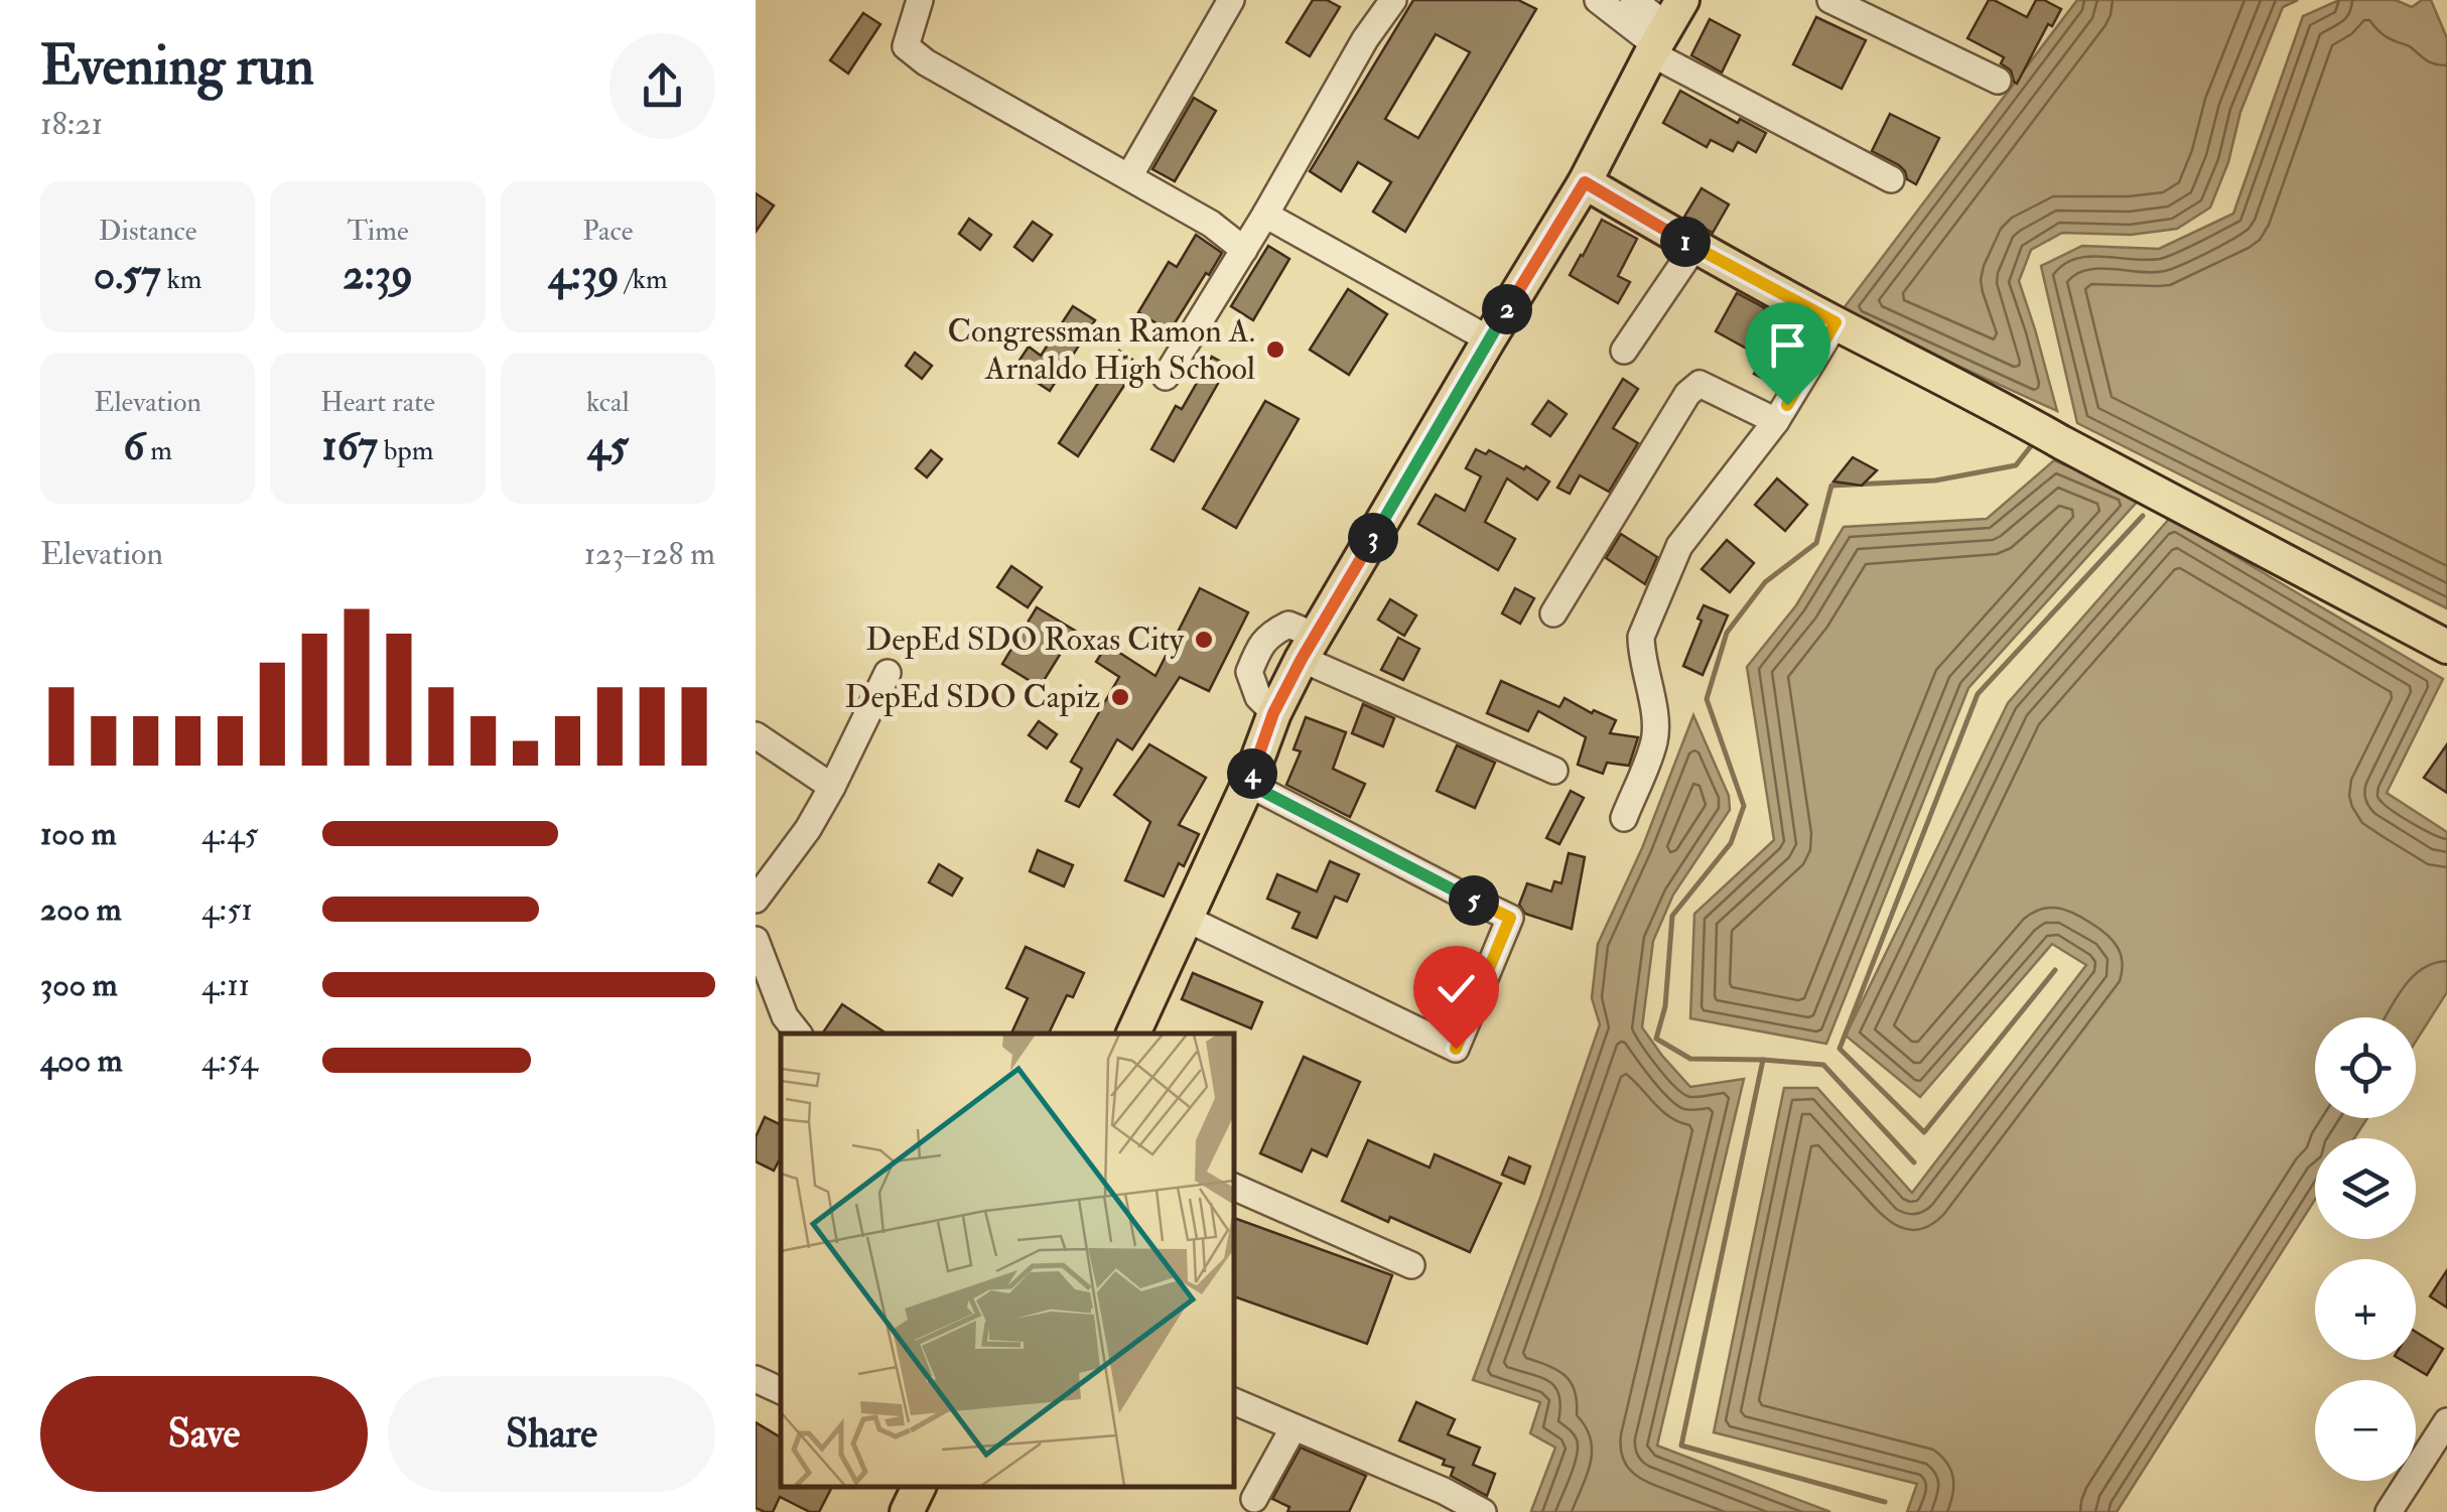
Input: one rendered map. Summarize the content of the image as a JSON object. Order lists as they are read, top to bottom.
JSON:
{
  "places": ["Congressman Ramon A. Arnaldo High School", "DepEd SDO Roxas City", "DepEd SDO Capiz"],
  "page": {
    "heading": ["Evening run", "18:21"],
    "stats": [
      ["Distance", "0.57 km"],
      ["Time", "2:39"],
      ["Pace", "4:39 /km"],
      ["Elevation", "6 m"],
      ["Heart rate", "167 bpm"],
      ["kcal", "45"]
    ],
    "pins": [
      "1",
      "2",
      "3",
      "4",
      "5"
    ],
    "chart": ["Elevation", "123–128 m"],
    "list": [
      {
        "name": "100 m",
        "note": "4:45"
      },
      {
        "name": "200 m",
        "note": "4:51"
      },
      {
        "name": "300 m",
        "note": "4:11"
      },
      {
        "name": "400 m",
        "note": "4:54"
      }
    ],
    "map_buttons": ["+", "−"],
    "buttons": ["Save", "Share"]
  }
}
